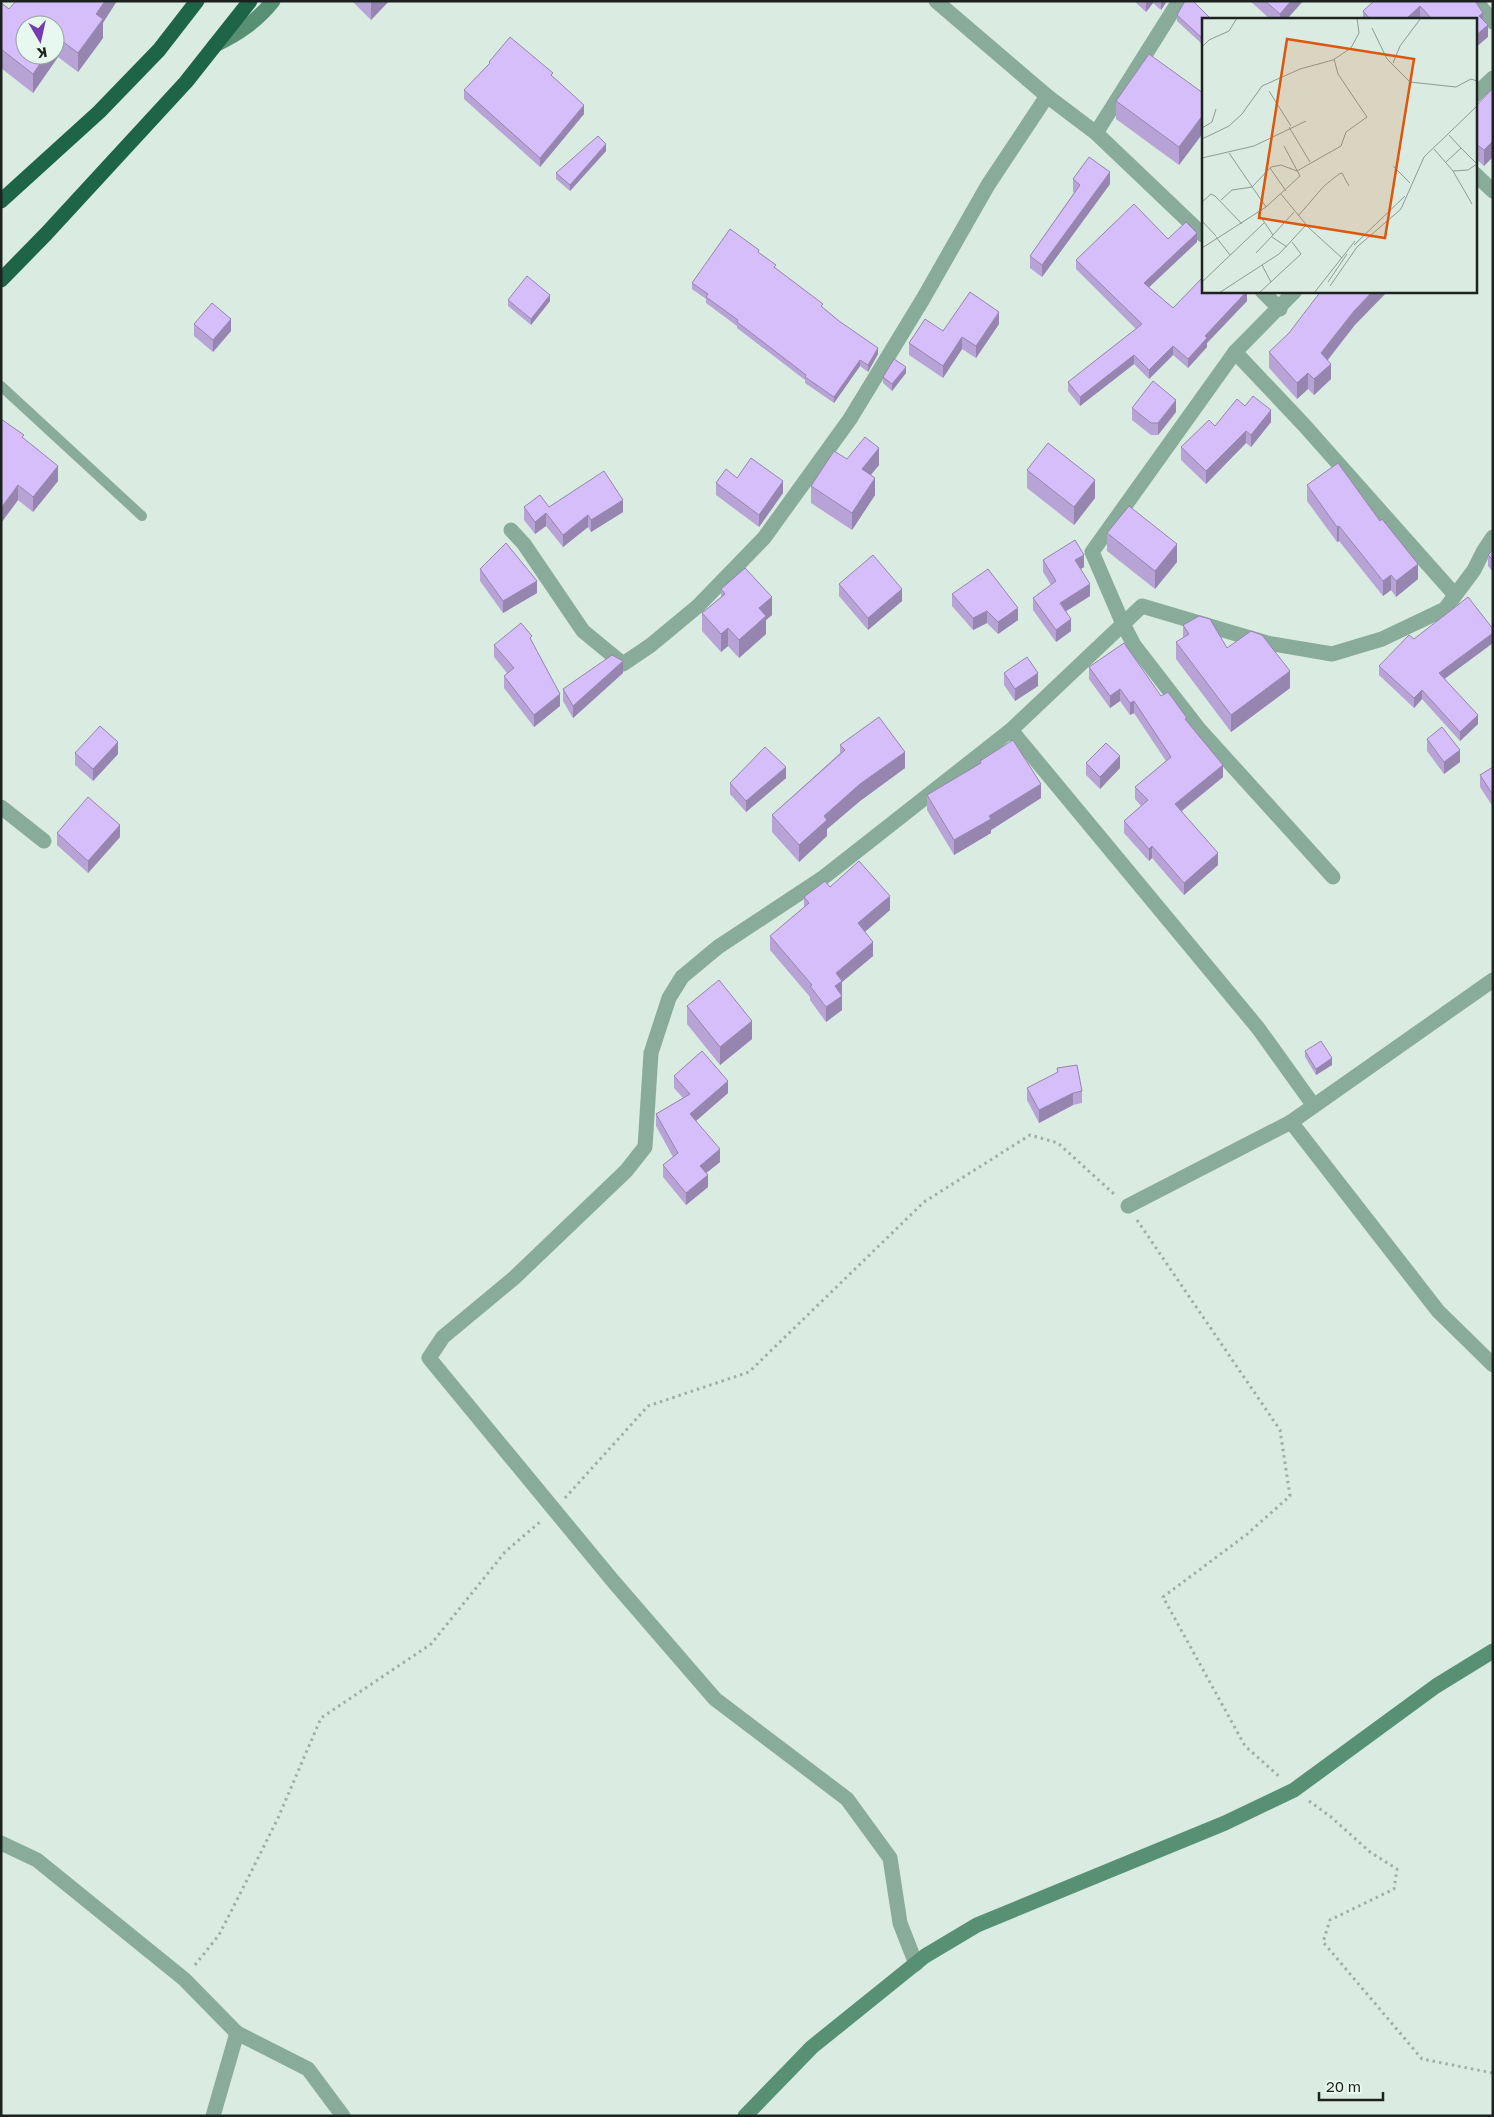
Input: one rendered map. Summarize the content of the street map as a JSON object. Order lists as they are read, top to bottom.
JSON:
{
  "scale_bar": "20 m",
  "north": "bottom"
}
